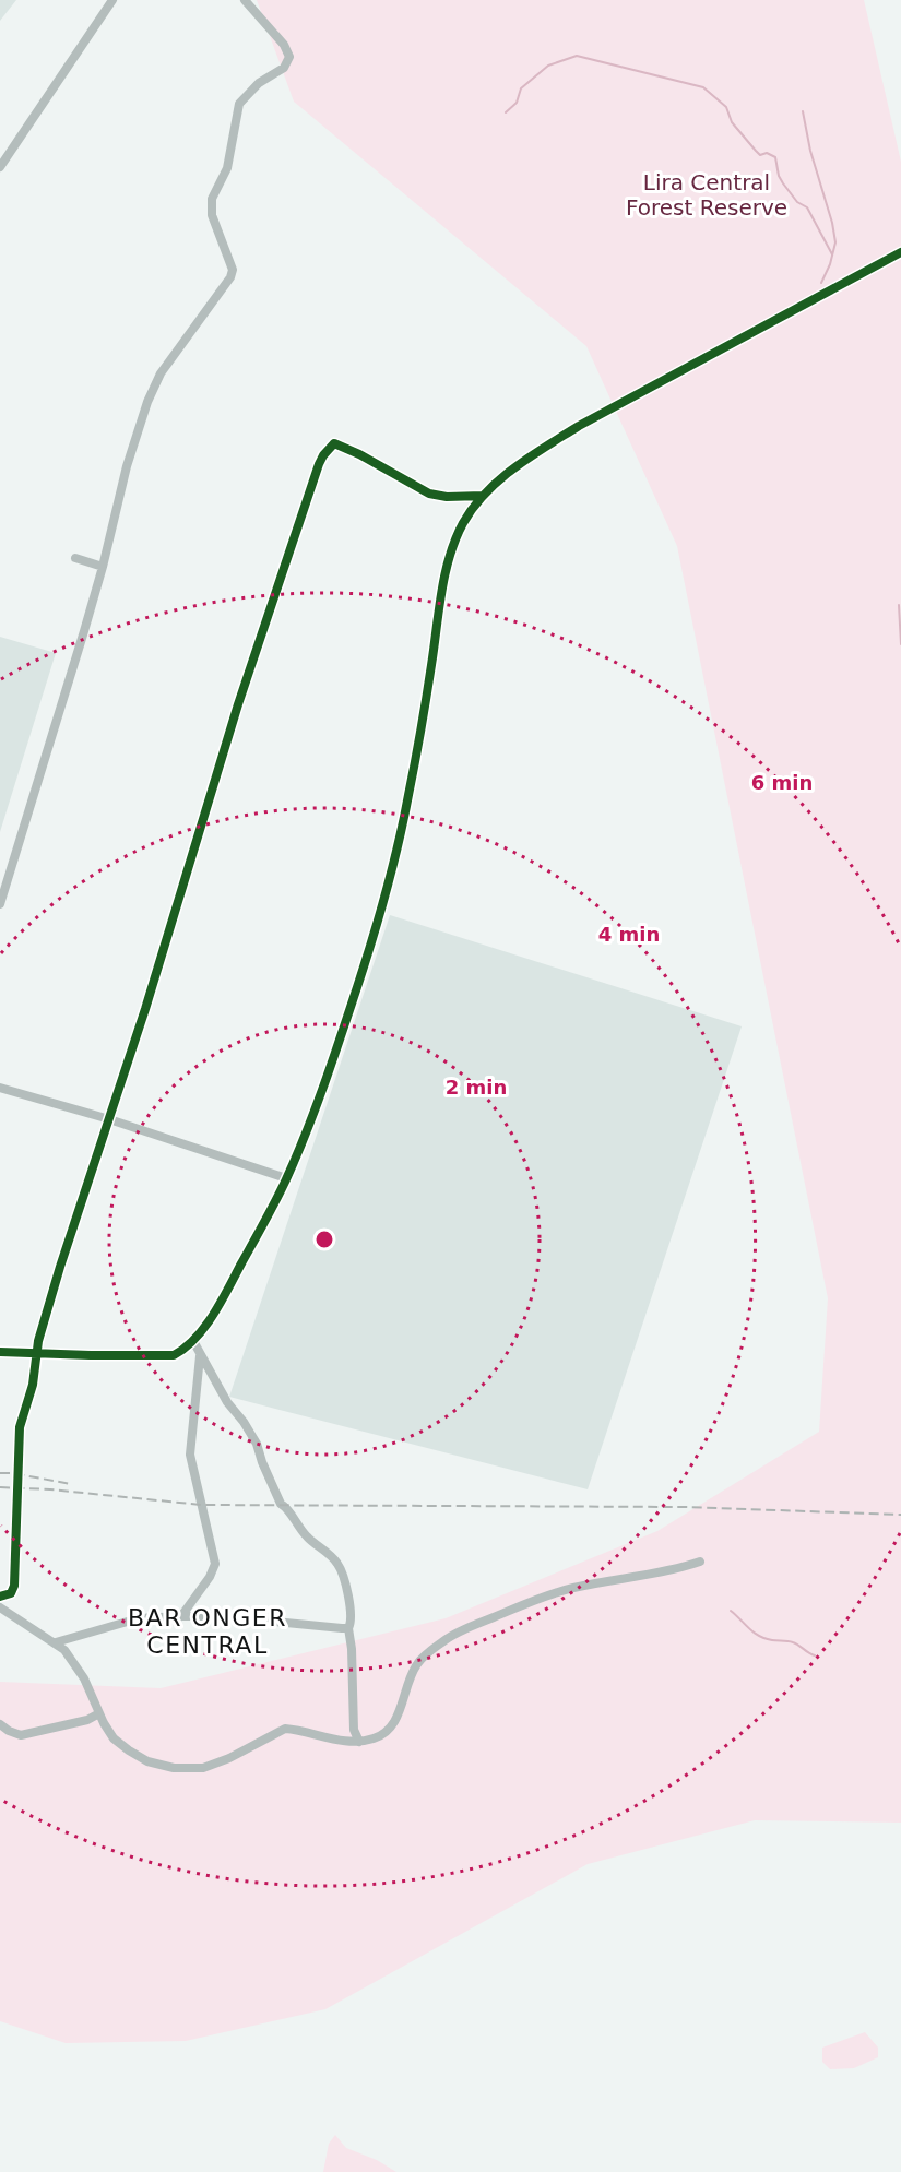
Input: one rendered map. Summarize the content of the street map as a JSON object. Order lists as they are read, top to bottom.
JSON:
{
  "districts": ["BAR ONGER CENTRAL"],
  "parks": ["Lira Central Forest Reserve"],
  "rings": ["6 min", "4 min", "2 min"]
}
